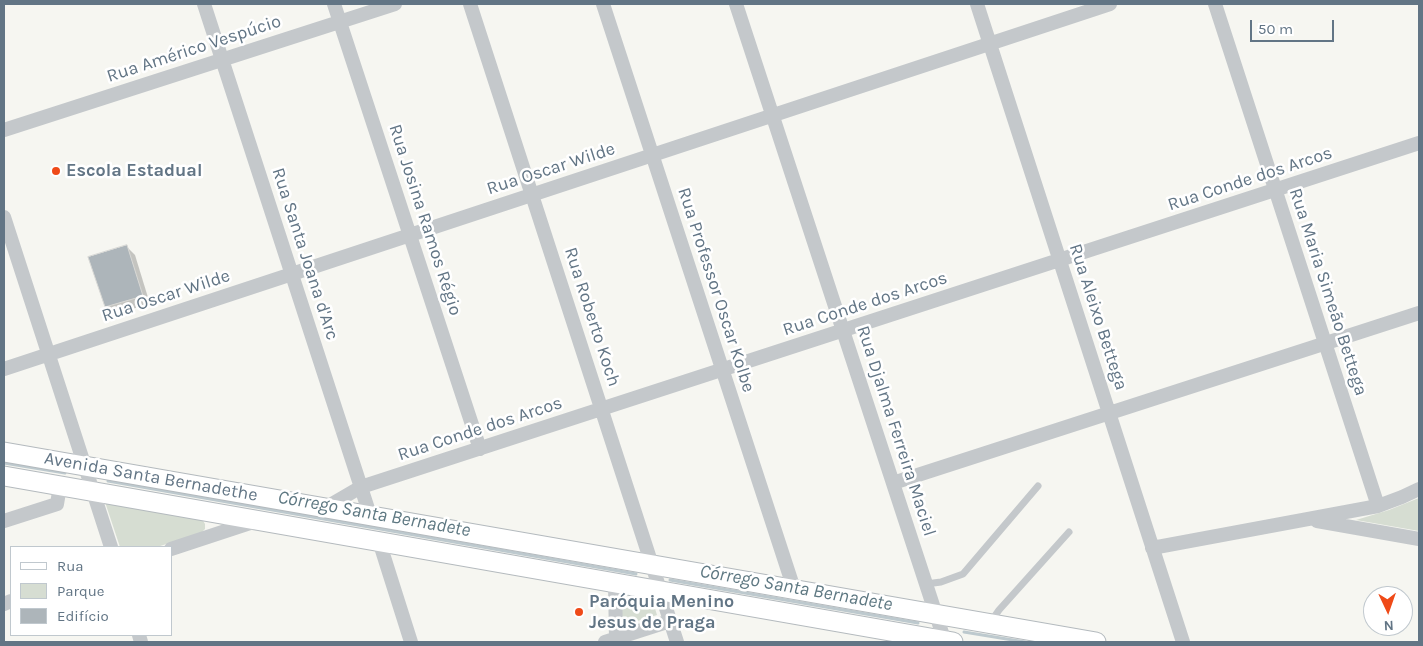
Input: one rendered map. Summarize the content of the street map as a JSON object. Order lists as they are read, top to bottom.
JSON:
{
  "streets": {
    "main road": ["Avenida Santa Bernadethe"],
    "street": [
      "Rua Américo Vespúcio",
      "Rua Oscar Wilde",
      "Rua Conde dos Arcos",
      "Rua Josina Ramos Régio",
      "Rua Santa Joana d'Arc",
      "Rua Professor Oscar Kolbe",
      "Rua Maria Simeão Bettega",
      "Rua Roberto Koch",
      "Rua Aleixo Bettega",
      "Rua Djalma Ferreira Maciel"
    ]
  },
  "crossings": [
    ["Rua Américo Vespúcio", "Rua Josina Ramos Régio"],
    ["Rua Américo Vespúcio", "Rua Santa Joana d'Arc"],
    ["Rua Oscar Wilde", "Rua Josina Ramos Régio"],
    ["Rua Oscar Wilde", "Rua Santa Joana d'Arc"],
    ["Rua Oscar Wilde", "Rua Professor Oscar Kolbe"],
    ["Rua Oscar Wilde", "Rua Roberto Koch"],
    ["Rua Oscar Wilde", "Rua Aleixo Bettega"],
    ["Rua Oscar Wilde", "Rua Djalma Ferreira Maciel"],
    ["Rua Conde dos Arcos", "Rua Josina Ramos Régio"],
    ["Rua Conde dos Arcos", "Rua Santa Joana d'Arc"],
    ["Rua Conde dos Arcos", "Rua Professor Oscar Kolbe"],
    ["Rua Conde dos Arcos", "Rua Maria Simeão Bettega"],
    ["Rua Conde dos Arcos", "Rua Roberto Koch"],
    ["Rua Conde dos Arcos", "Rua Aleixo Bettega"],
    ["Rua Conde dos Arcos", "Rua Djalma Ferreira Maciel"],
    ["Rua Conde dos Arcos", "Avenida Santa Bernadethe"],
    ["Rua Santa Joana d'Arc", "Avenida Santa Bernadethe"],
    ["Rua Professor Oscar Kolbe", "Avenida Santa Bernadethe"],
    ["Rua Roberto Koch", "Avenida Santa Bernadethe"],
    ["Rua Djalma Ferreira Maciel", "Avenida Santa Bernadethe"]
  ],
  "water": ["Córrego Santa Bernadete"],
  "places": ["Escola Estadual", "Paróquia Menino Jesus de Praga"],
  "legend": ["Rua", "Parque", "Edifício"],
  "scale_bar": "50 m",
  "north": "bottom"
}
